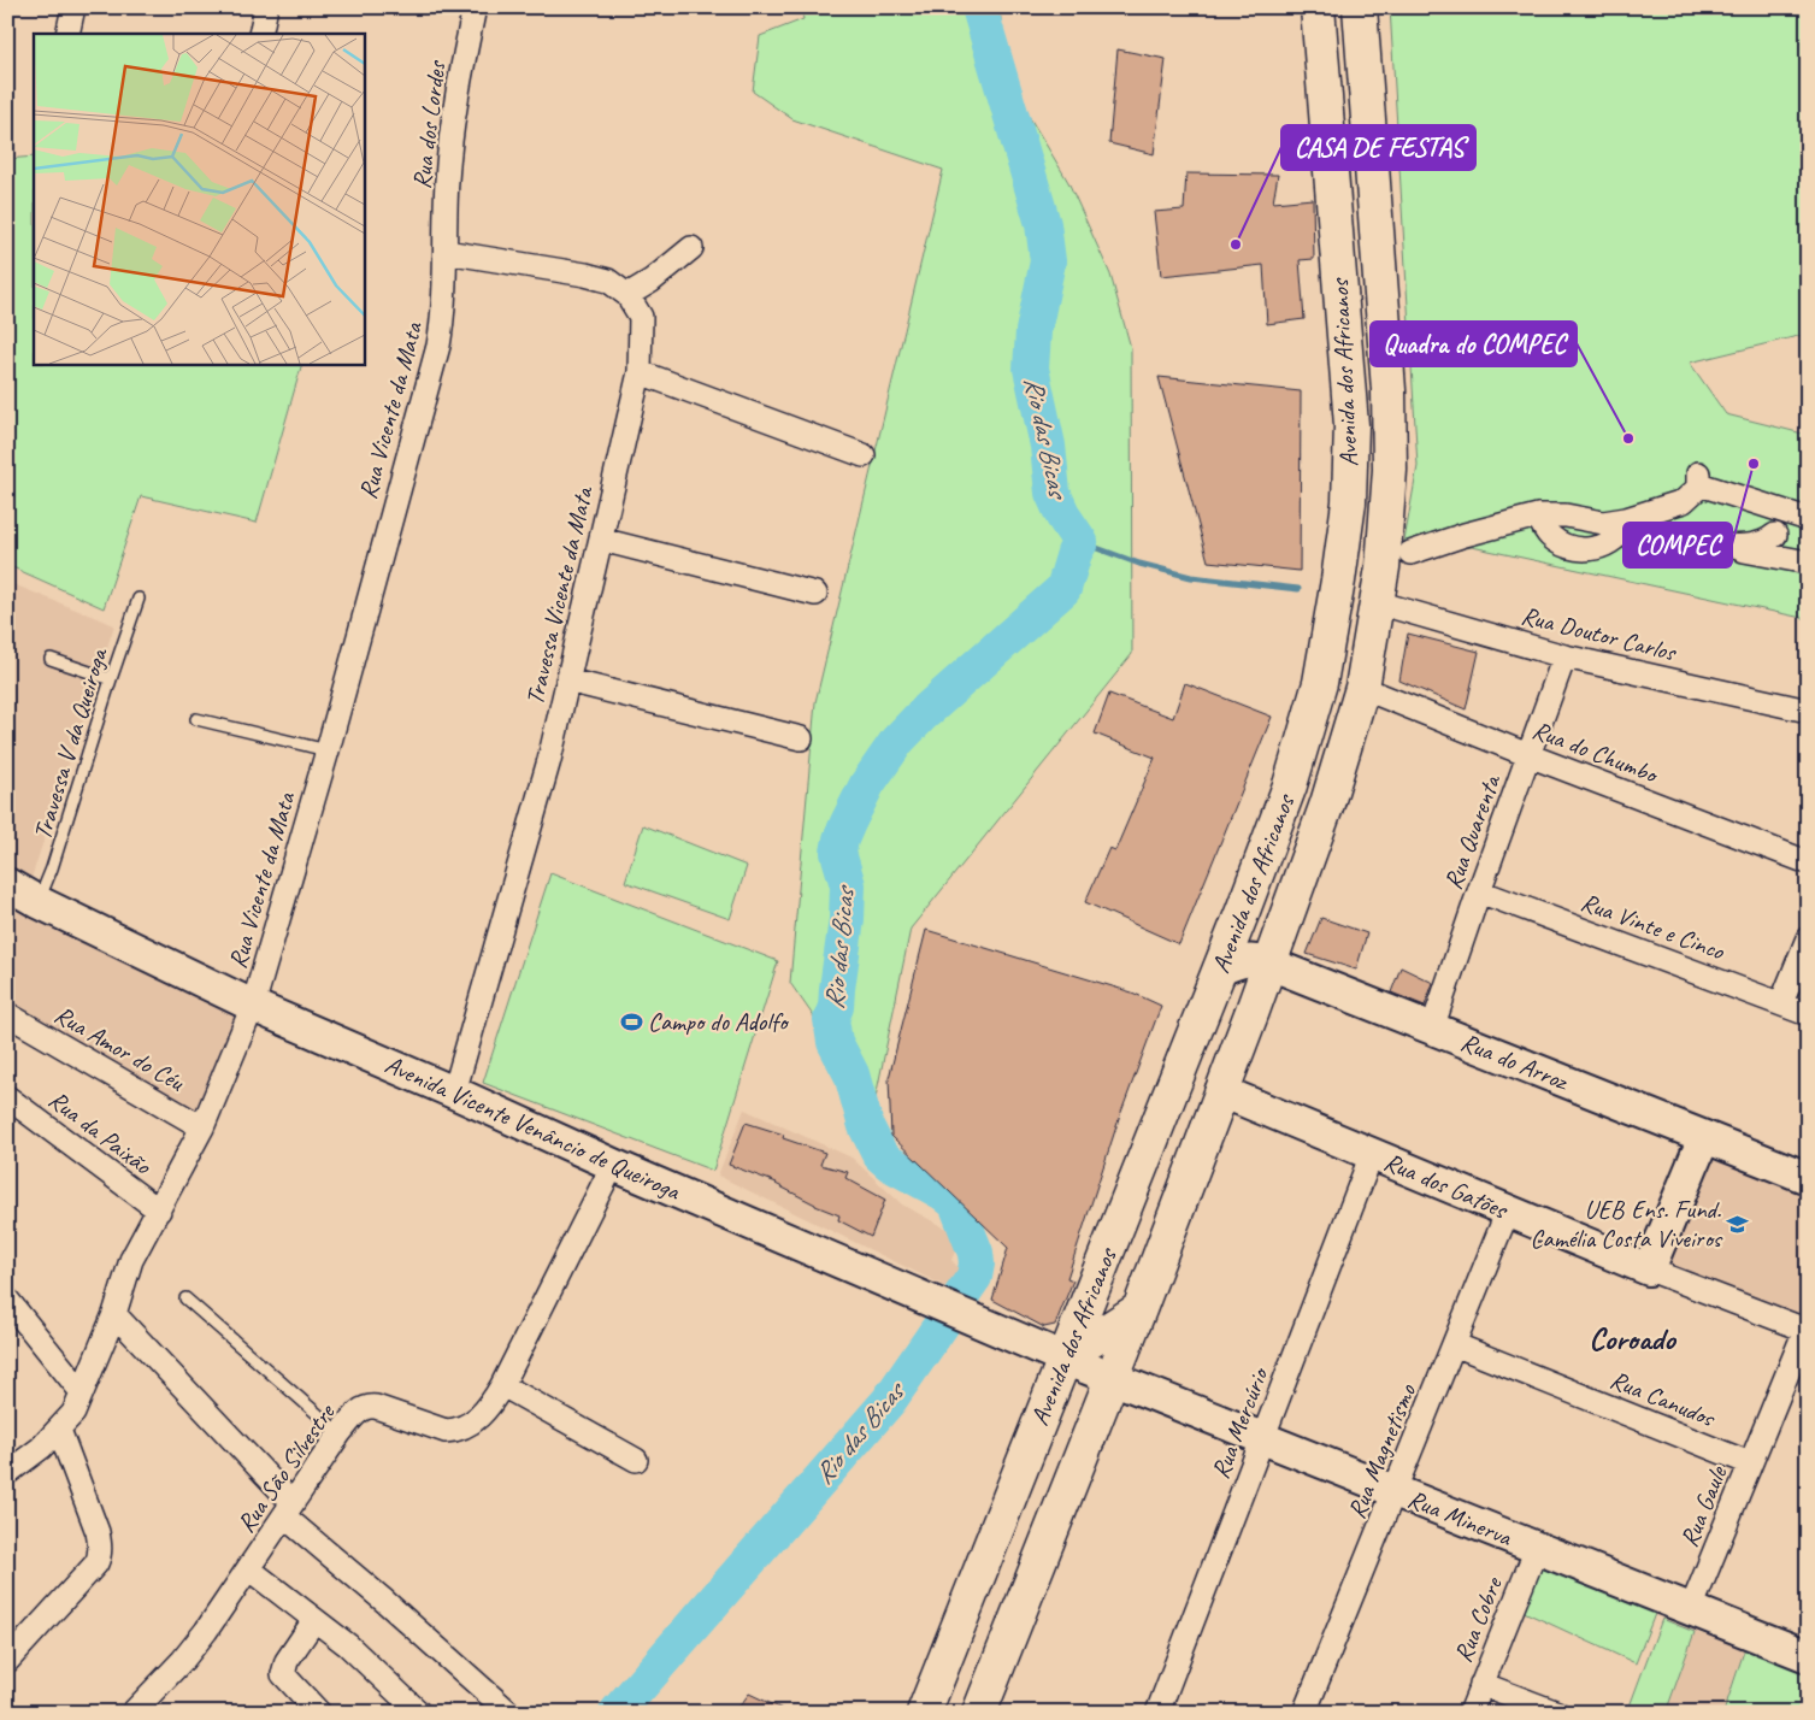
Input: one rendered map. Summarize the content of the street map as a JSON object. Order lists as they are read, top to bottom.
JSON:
{
  "streets": {
    "main road": ["Avenida dos Africanos"],
    "street": [
      "Rua dos Lordes",
      "Rua Vicente da Mata",
      "Travessa Vicente da Mata",
      "Rua Doutor Carlos",
      "Rua do Chumbo",
      "Rua Quarenta",
      "Rua Vinte e Cinco",
      "Rua Amor do Céu",
      "Rua do Arroz",
      "Avenida Vicente Venâncio de Queiroga",
      "Rua da Paixão",
      "Rua dos Gatões",
      "Rua Canudos",
      "Rua Mercúrio",
      "Rua Magnetismo",
      "Rua São Silvestre",
      "Rua Gaule",
      "Rua Minerva",
      "Rua Cobre"
    ],
    "lane": ["Travessa V da Queiroga"]
  },
  "crossings": [
    ["Rua dos Lordes", "Rua Vicente da Mata"],
    ["Avenida dos Africanos", "Rua Doutor Carlos"],
    ["Avenida dos Africanos", "Rua do Chumbo"],
    ["Avenida dos Africanos", "Rua do Arroz"],
    ["Avenida dos Africanos", "Avenida Vicente Venâncio de Queiroga"],
    ["Avenida dos Africanos", "Rua dos Gatões"],
    ["Avenida dos Africanos", "Rua Minerva"],
    ["Rua Vicente da Mata", "Rua Amor do Céu"],
    ["Rua Vicente da Mata", "Avenida Vicente Venâncio de Queiroga"],
    ["Rua Vicente da Mata", "Rua da Paixão"],
    ["Travessa Vicente da Mata", "Avenida Vicente Venâncio de Queiroga"],
    ["Rua Doutor Carlos", "Rua Quarenta"],
    ["Travessa V da Queiroga", "Avenida Vicente Venâncio de Queiroga"],
    ["Rua do Chumbo", "Rua Quarenta"],
    ["Rua Quarenta", "Rua Vinte e Cinco"],
    ["Rua Quarenta", "Rua do Arroz"],
    ["Avenida Vicente Venâncio de Queiroga", "Rua São Silvestre"],
    ["Avenida Vicente Venâncio de Queiroga", "Rua Minerva"],
    ["Rua dos Gatões", "Rua Mercúrio"],
    ["Rua dos Gatões", "Rua Magnetismo"],
    ["Rua dos Gatões", "Rua Gaule"],
    ["Rua Canudos", "Rua Magnetismo"],
    ["Rua Canudos", "Rua Gaule"],
    ["Rua Mercúrio", "Rua Minerva"],
    ["Rua Magnetismo", "Rua Minerva"],
    ["Rua Gaule", "Rua Minerva"],
    ["Rua Minerva", "Rua Cobre"]
  ],
  "districts": ["Coroado"],
  "water": ["Rio das Bicas"],
  "places": {
    "other": ["CASA DE FESTAS", "Quadra do COMPEC", "COMPEC"],
    "sports": ["Campo do Adolfo"],
    "school or university": ["UEB Ens. Fund. Camélia Costa Viveiros"]
  }
}
